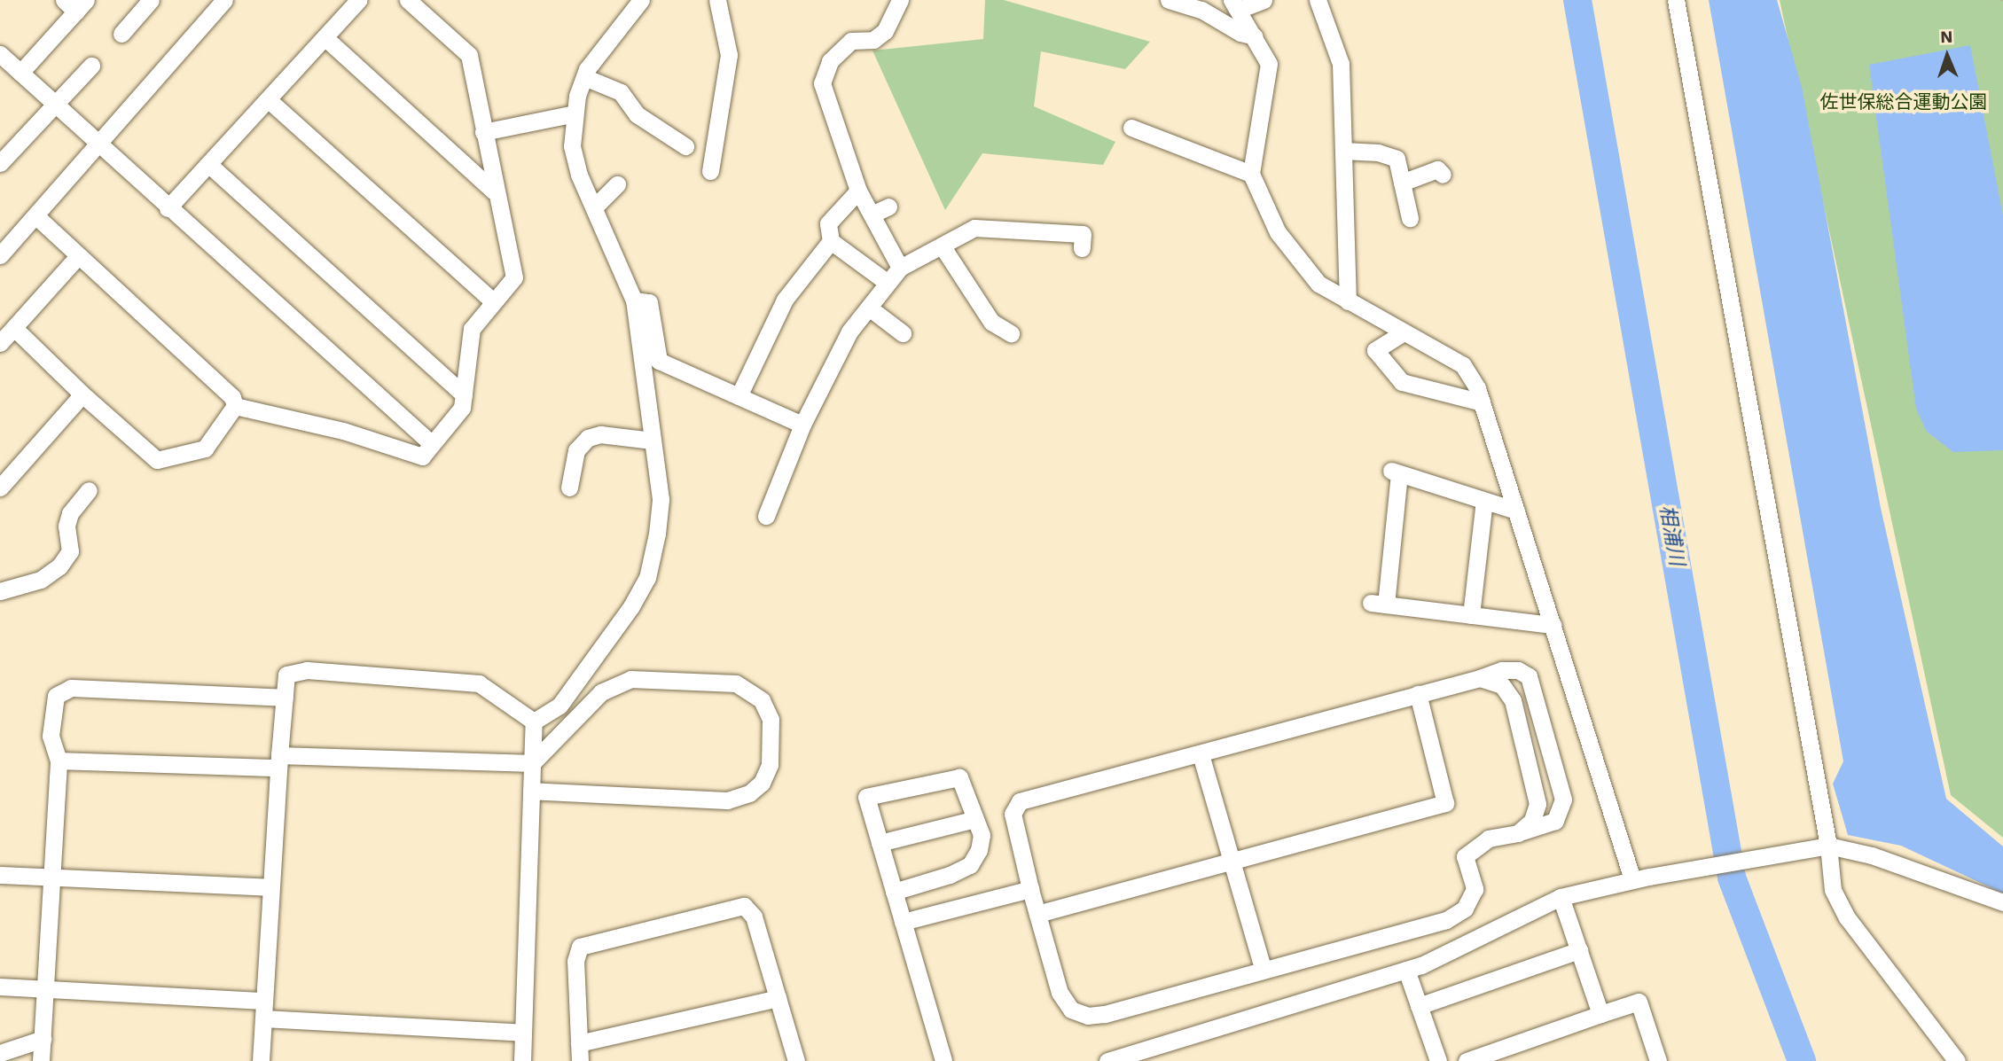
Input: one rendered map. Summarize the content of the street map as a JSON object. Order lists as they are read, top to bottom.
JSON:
{
  "water": ["相浦川"],
  "parks": ["佐世保総合運動公園"],
  "north": "top"
}
